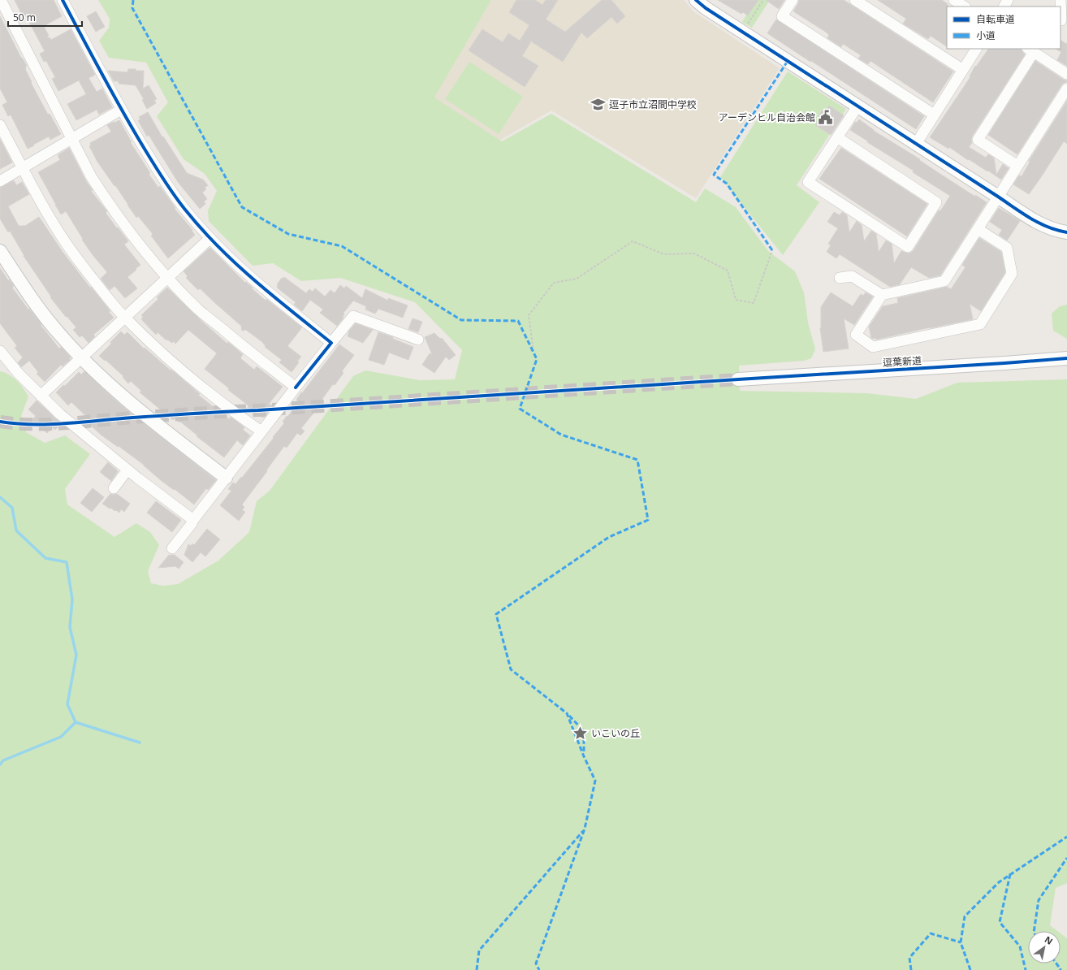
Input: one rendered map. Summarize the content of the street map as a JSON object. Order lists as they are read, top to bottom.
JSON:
{
  "streets": {
    "street": ["逗葉新道"]
  },
  "places": {
    "school or university": ["逗子市立沼間中学校"],
    "public building": ["アーデンヒル自治会館"],
    "place": ["いこいの丘"]
  },
  "legend": ["自転車道", "小道"],
  "scale_bar": "50 m",
  "north": "top right"
}
